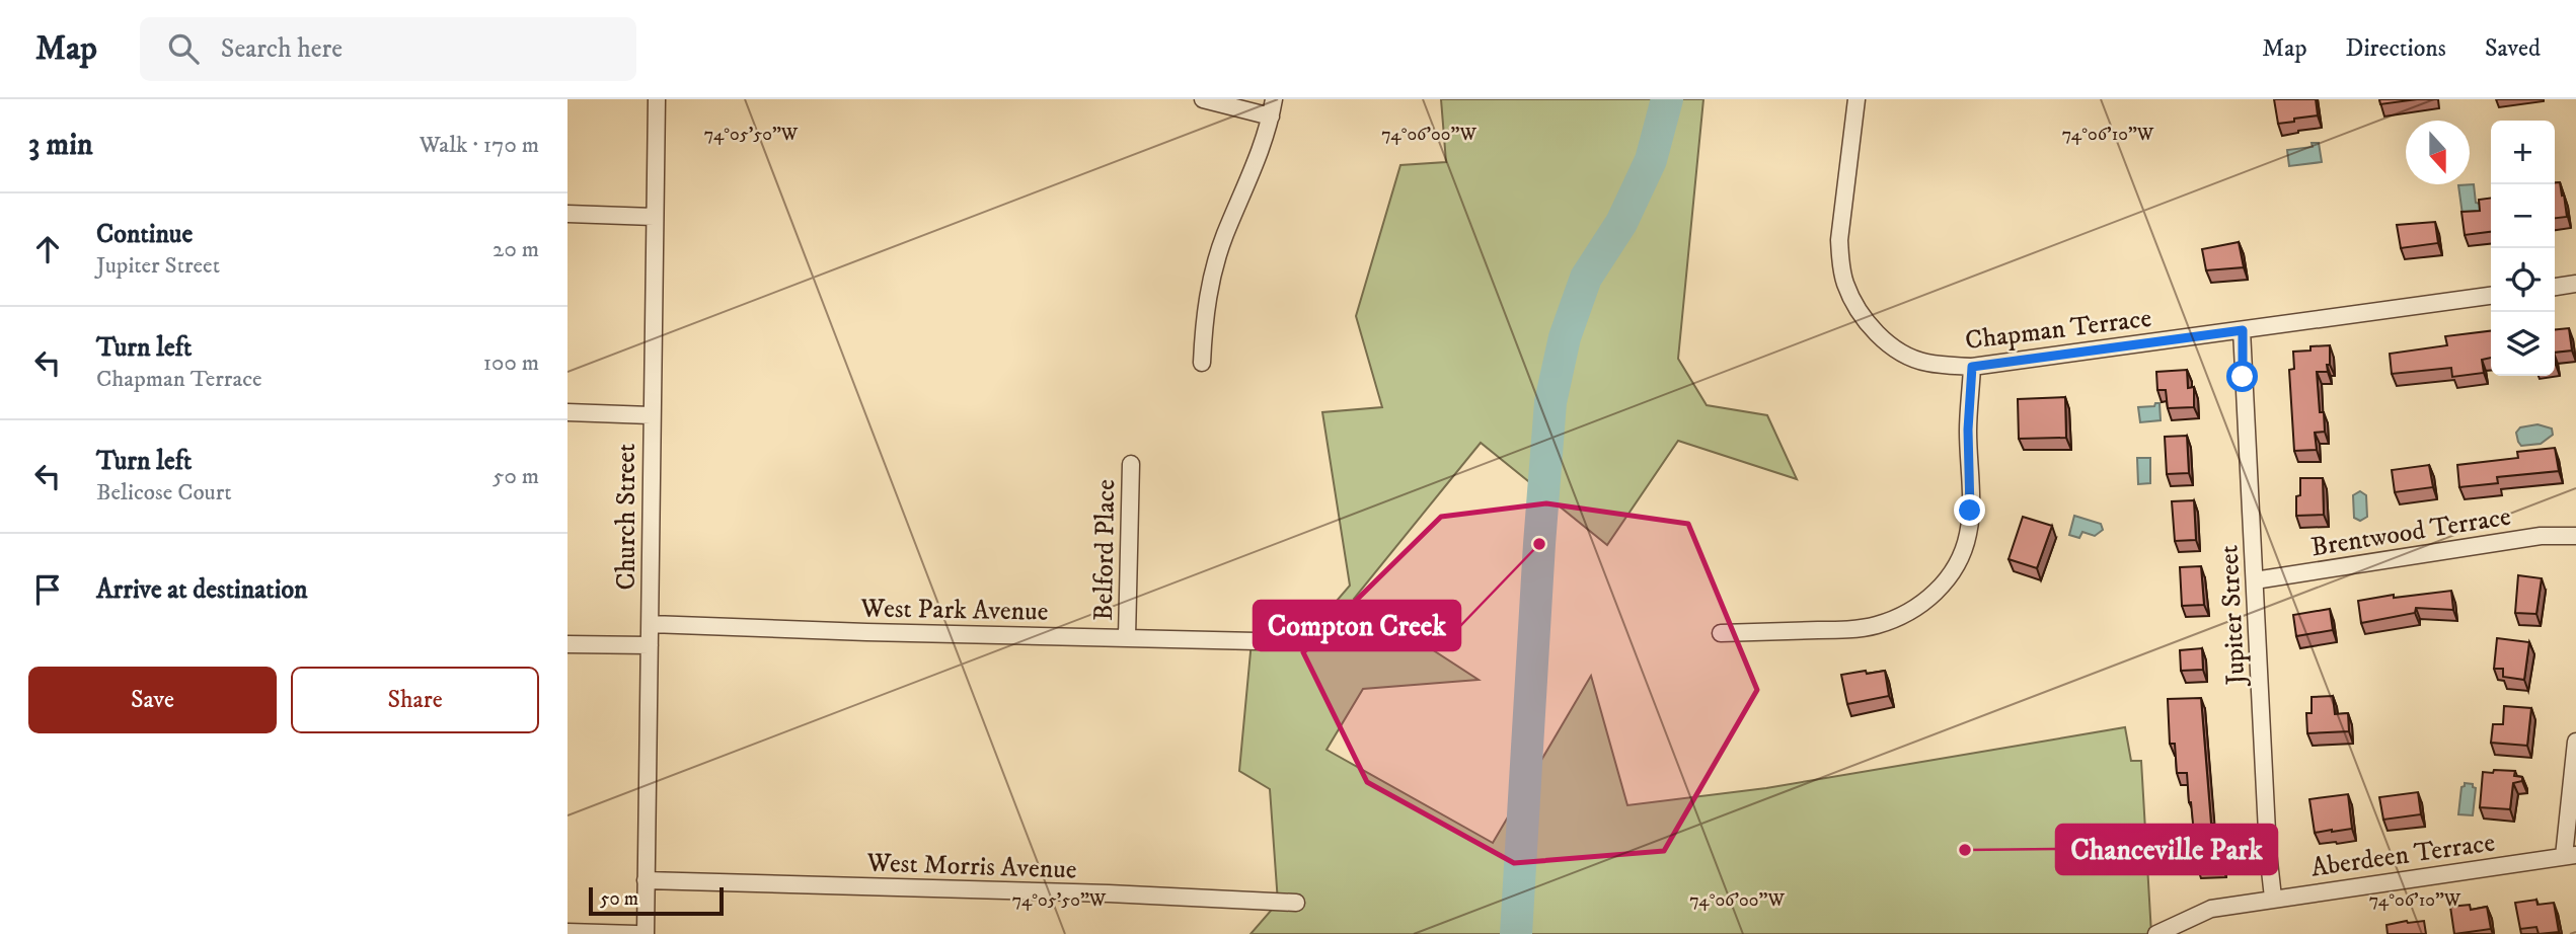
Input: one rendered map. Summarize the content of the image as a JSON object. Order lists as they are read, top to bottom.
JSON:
{
  "streets": {
    "street": [
      "Chapman Terrace",
      "Church Street",
      "Brentwood Terrace",
      "Belford Place",
      "West Park Avenue",
      "Jupiter Street",
      "Aberdeen Terrace",
      "West Morris Avenue"
    ]
  },
  "crossings": [
    ["Chapman Terrace", "Jupiter Street"],
    ["Church Street", "West Park Avenue"],
    ["Church Street", "West Morris Avenue"],
    ["Brentwood Terrace", "Jupiter Street"],
    ["Belford Place", "West Park Avenue"],
    ["Jupiter Street", "Aberdeen Terrace"]
  ],
  "places": ["Compton Creek", "Chanceville Park"],
  "scale_bar": "50 m",
  "north": "bottom",
  "page": {
    "header": "Map",
    "search": "Search here",
    "nav": ["Map", "Directions", "Saved"],
    "heading": ["3 min", "Walk · 170 m"],
    "map_buttons": ["+", "−"],
    "list": [
      ["Continue", "Jupiter Street", "20 m"],
      ["Turn left", "Chapman Terrace", "100 m"],
      ["Turn left", "Belicose Court", "50 m"],
      "Arrive at destination"
    ],
    "buttons": ["Save", "Share"],
    "scale": "50 m"
  },
  "coordinates": ["74°05'50\"W", "74°06'00\"W", "74°06'10\"W"]
}
